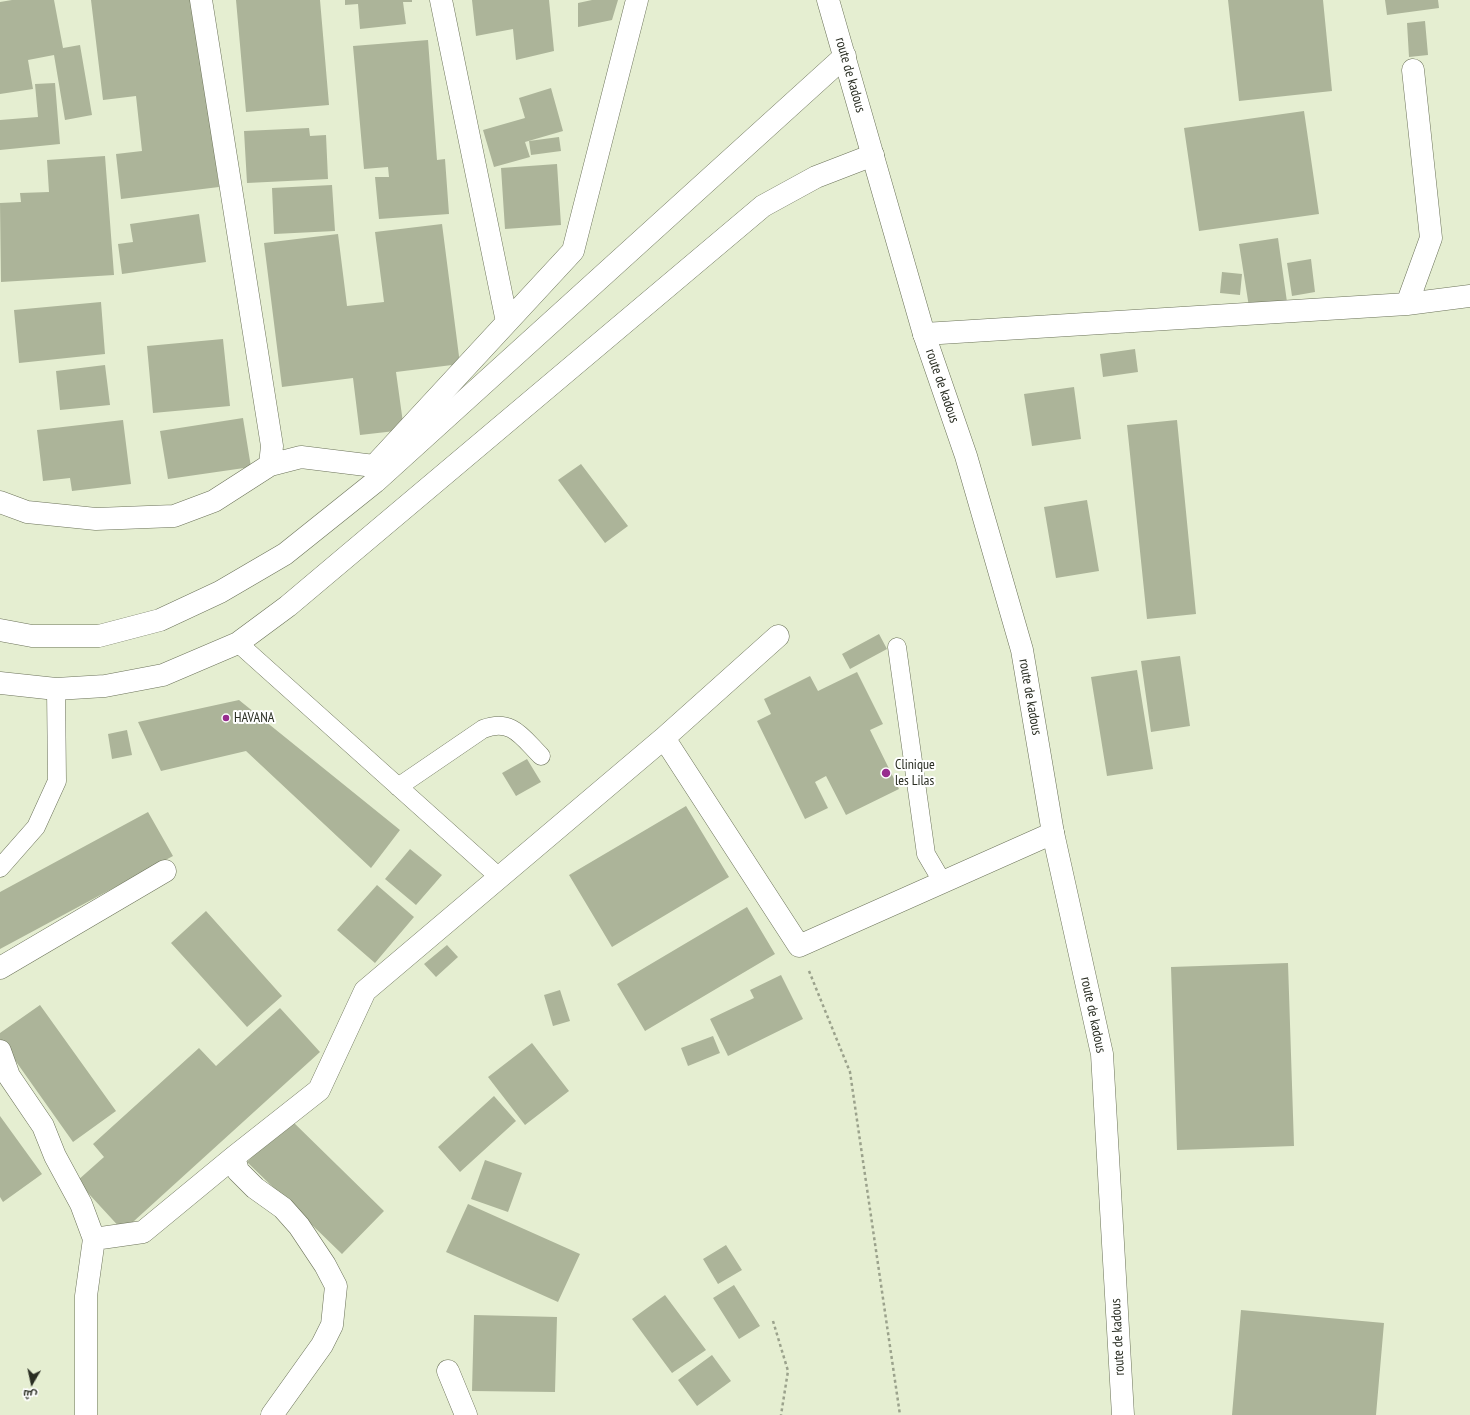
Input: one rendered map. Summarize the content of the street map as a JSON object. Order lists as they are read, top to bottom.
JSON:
{
  "streets": {
    "street": ["route de kadous"]
  },
  "places": ["HAVANA", "Clinique les Lilas"],
  "north": "bottom"
}
